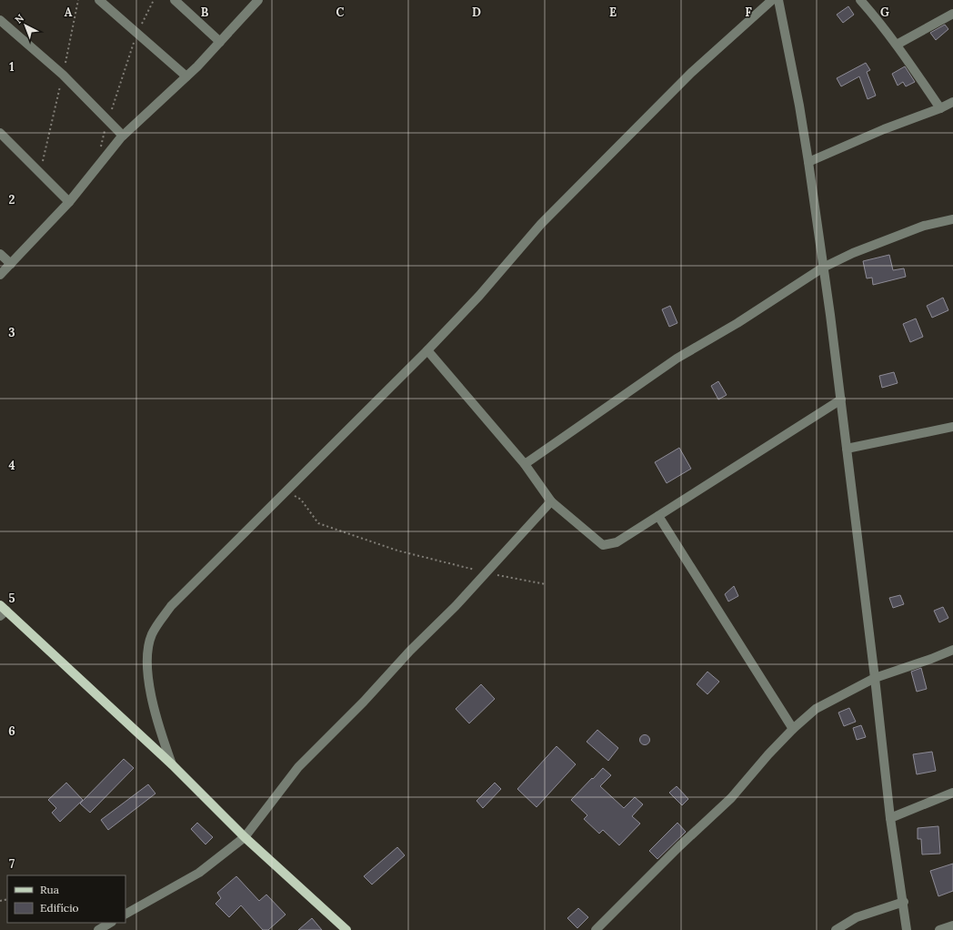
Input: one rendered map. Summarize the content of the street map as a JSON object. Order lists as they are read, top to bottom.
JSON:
{
  "legend": ["Rua", "Edifício"],
  "north": "top left",
  "grid": {
    "columns": [
      "A",
      "B",
      "C",
      "D",
      "E",
      "F",
      "G"
    ],
    "rows": [
      "1",
      "2",
      "3",
      "4",
      "5",
      "6",
      "7"
    ]
  }
}
